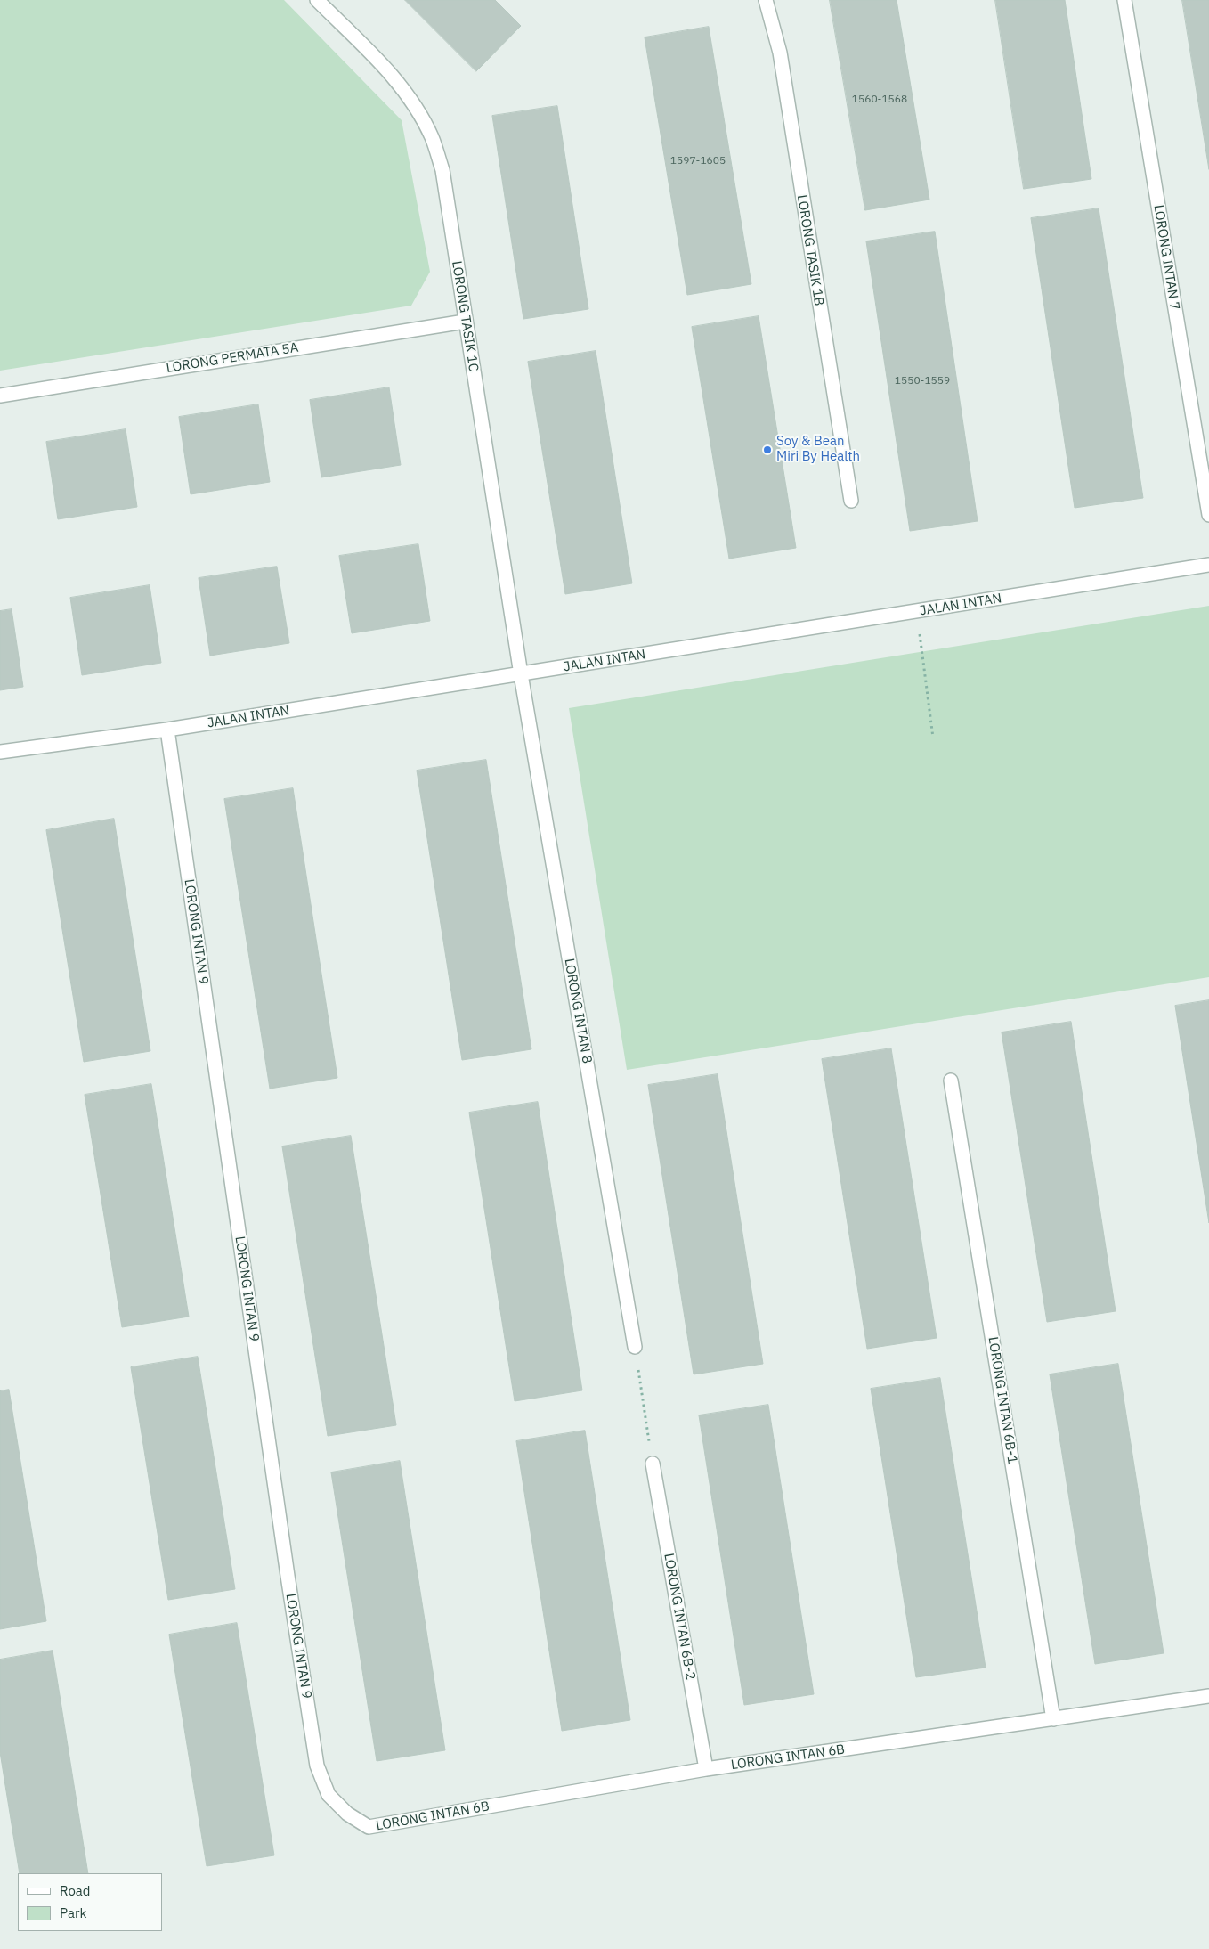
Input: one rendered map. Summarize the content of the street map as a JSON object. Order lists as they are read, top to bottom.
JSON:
{
  "streets": {
    "street": [
      "LORONG TASIK 1B",
      "LORONG INTAN 7",
      "LORONG TASIK 1C",
      "LORONG PERMATA 5A",
      "JALAN INTAN",
      "LORONG INTAN 9",
      "LORONG INTAN 8",
      "LORONG INTAN 6B-1",
      "LORONG INTAN 6B-2",
      "LORONG INTAN 6B"
    ]
  },
  "crossings": [
    ["LORONG TASIK 1C", "LORONG PERMATA 5A"],
    ["LORONG TASIK 1C", "JALAN INTAN"],
    ["LORONG TASIK 1C", "LORONG INTAN 8"],
    ["JALAN INTAN", "LORONG INTAN 9"],
    ["JALAN INTAN", "LORONG INTAN 8"],
    ["LORONG INTAN 9", "LORONG INTAN 6B"],
    ["LORONG INTAN 6B-1", "LORONG INTAN 6B"],
    ["LORONG INTAN 6B-2", "LORONG INTAN 6B"]
  ],
  "places": ["Soy & Bean Miri By Health"],
  "house_numbers": ["1560-1568", "1597-1605", "1550-1559"],
  "legend": ["Road", "Park"]
}
